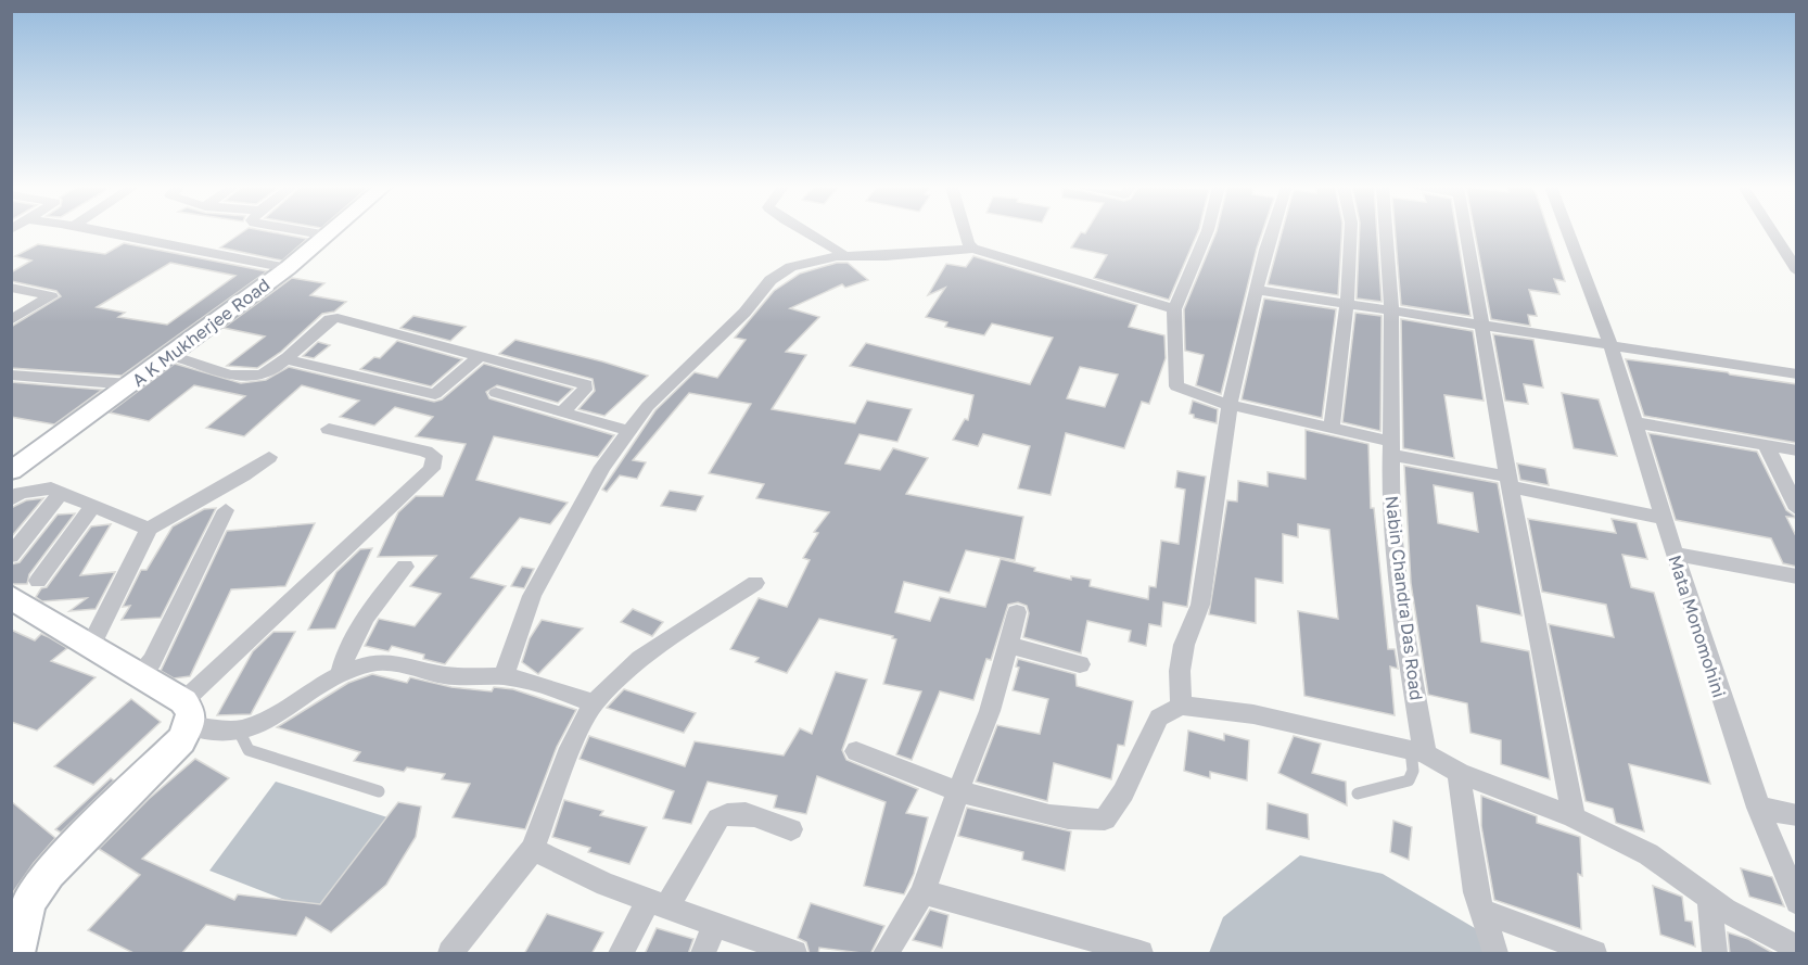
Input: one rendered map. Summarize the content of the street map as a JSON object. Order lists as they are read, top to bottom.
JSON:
{
  "streets": {
    "street": ["A K Mukherjee Road", "Nabin Chandra Das Road", "Mata Monomohini"]
  }
}
